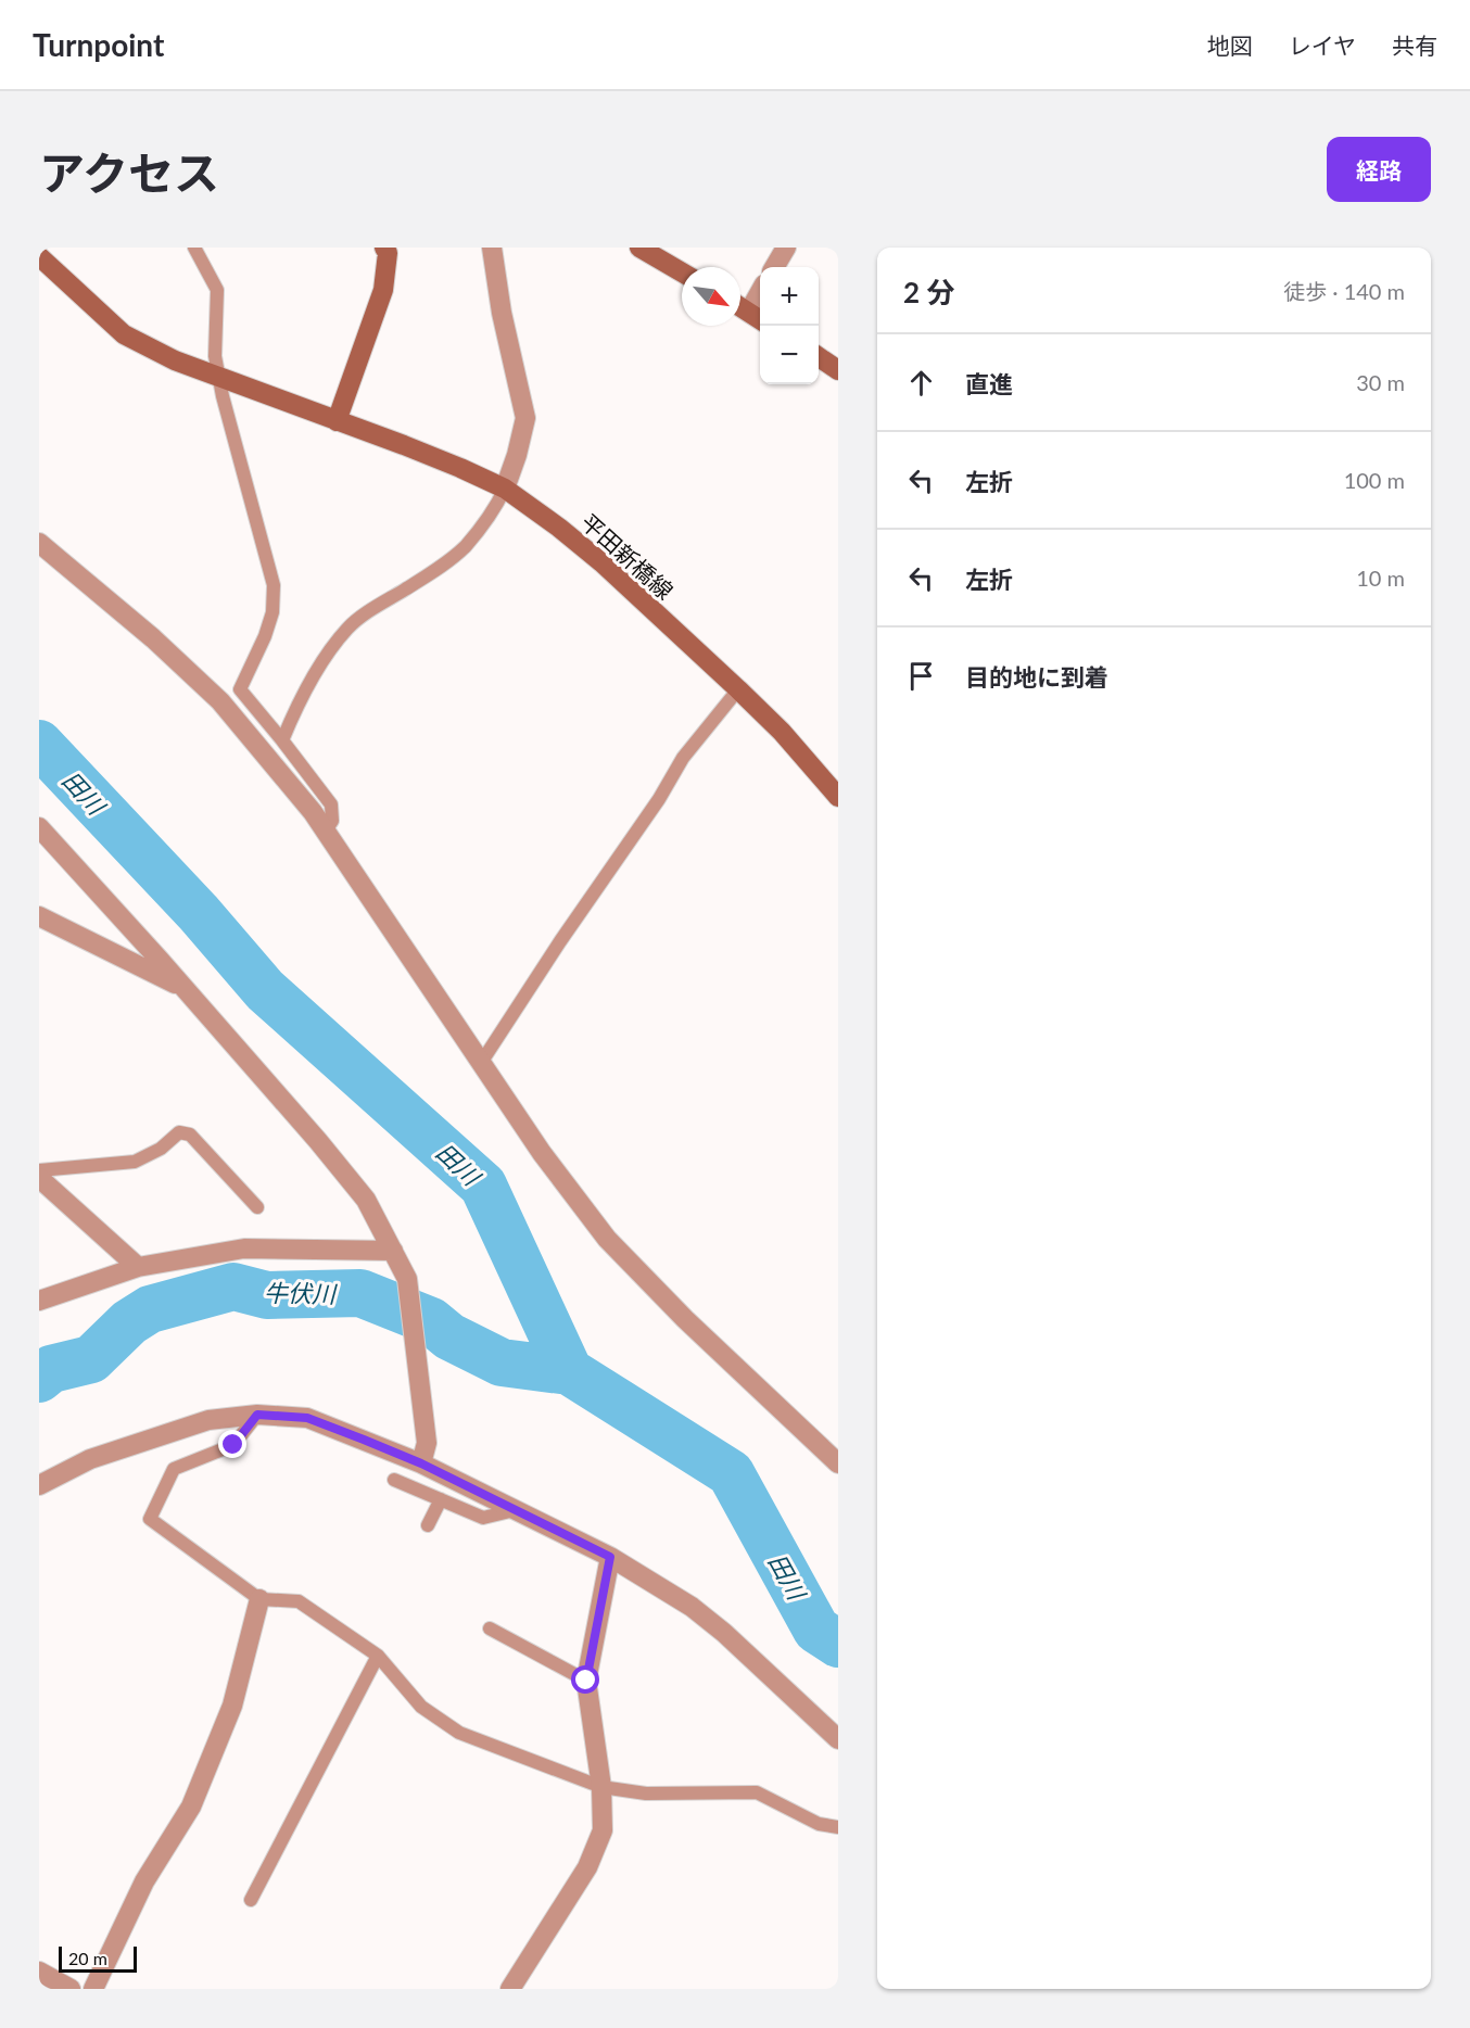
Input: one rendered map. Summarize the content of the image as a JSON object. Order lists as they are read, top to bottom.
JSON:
{
  "streets": {
    "main road": ["平田新橋線"]
  },
  "water": ["田川", "牛伏川"],
  "scale_bar": "20 m",
  "north": "bottom right",
  "page": {
    "header": "Turnpoint",
    "nav": ["地図", "レイヤ", "共有"],
    "title": "アクセス",
    "buttons": "経路",
    "heading": ["2 分", "徒歩 · 140 m"],
    "map_buttons": ["+", "−"],
    "list": [
      ["直進", "30 m"],
      ["左折", "100 m"],
      ["左折", "10 m"],
      "目的地に到着"
    ],
    "scale": "20 m"
  }
}
